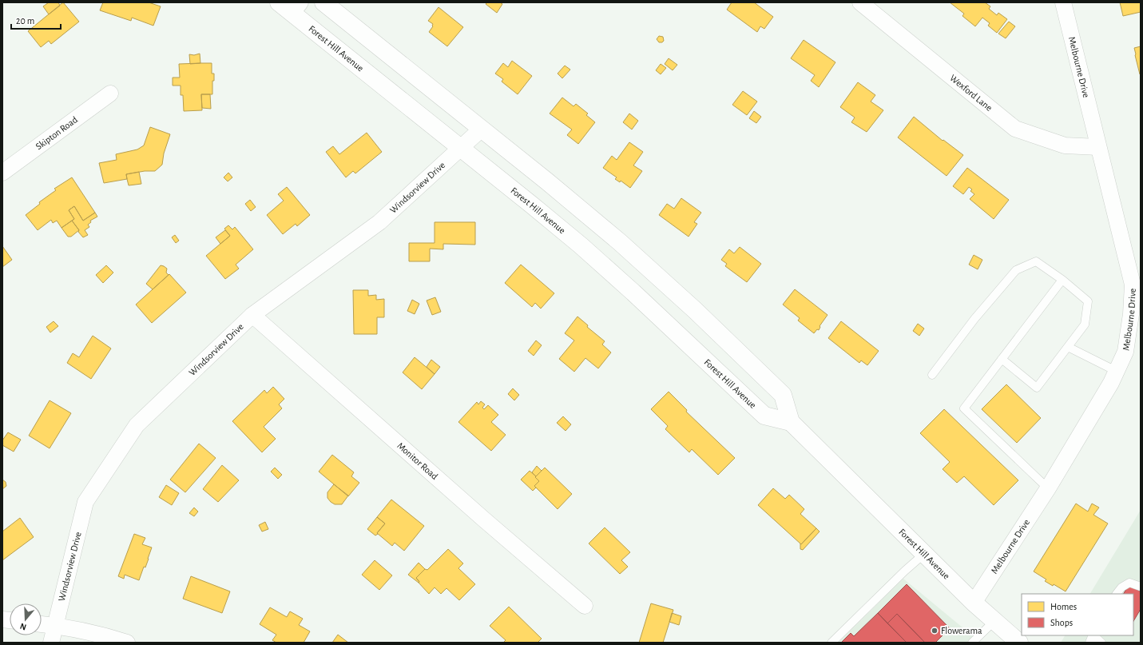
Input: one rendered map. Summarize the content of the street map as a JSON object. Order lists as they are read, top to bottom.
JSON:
{
  "streets": {
    "main road": ["Forest Hill Avenue"],
    "street": [
      "Melbourne Drive",
      "Wexford Lane",
      "Skipton Road",
      "Windsorview Drive",
      "Monitor Road"
    ]
  },
  "crossings": [
    ["Forest Hill Avenue", "Melbourne Drive"],
    ["Forest Hill Avenue", "Windsorview Drive"],
    ["Melbourne Drive", "Wexford Lane"],
    ["Windsorview Drive", "Monitor Road"]
  ],
  "places": ["Flowerama"],
  "legend": ["Homes", "Shops"],
  "scale_bar": "20 m",
  "north": "bottom"
}
